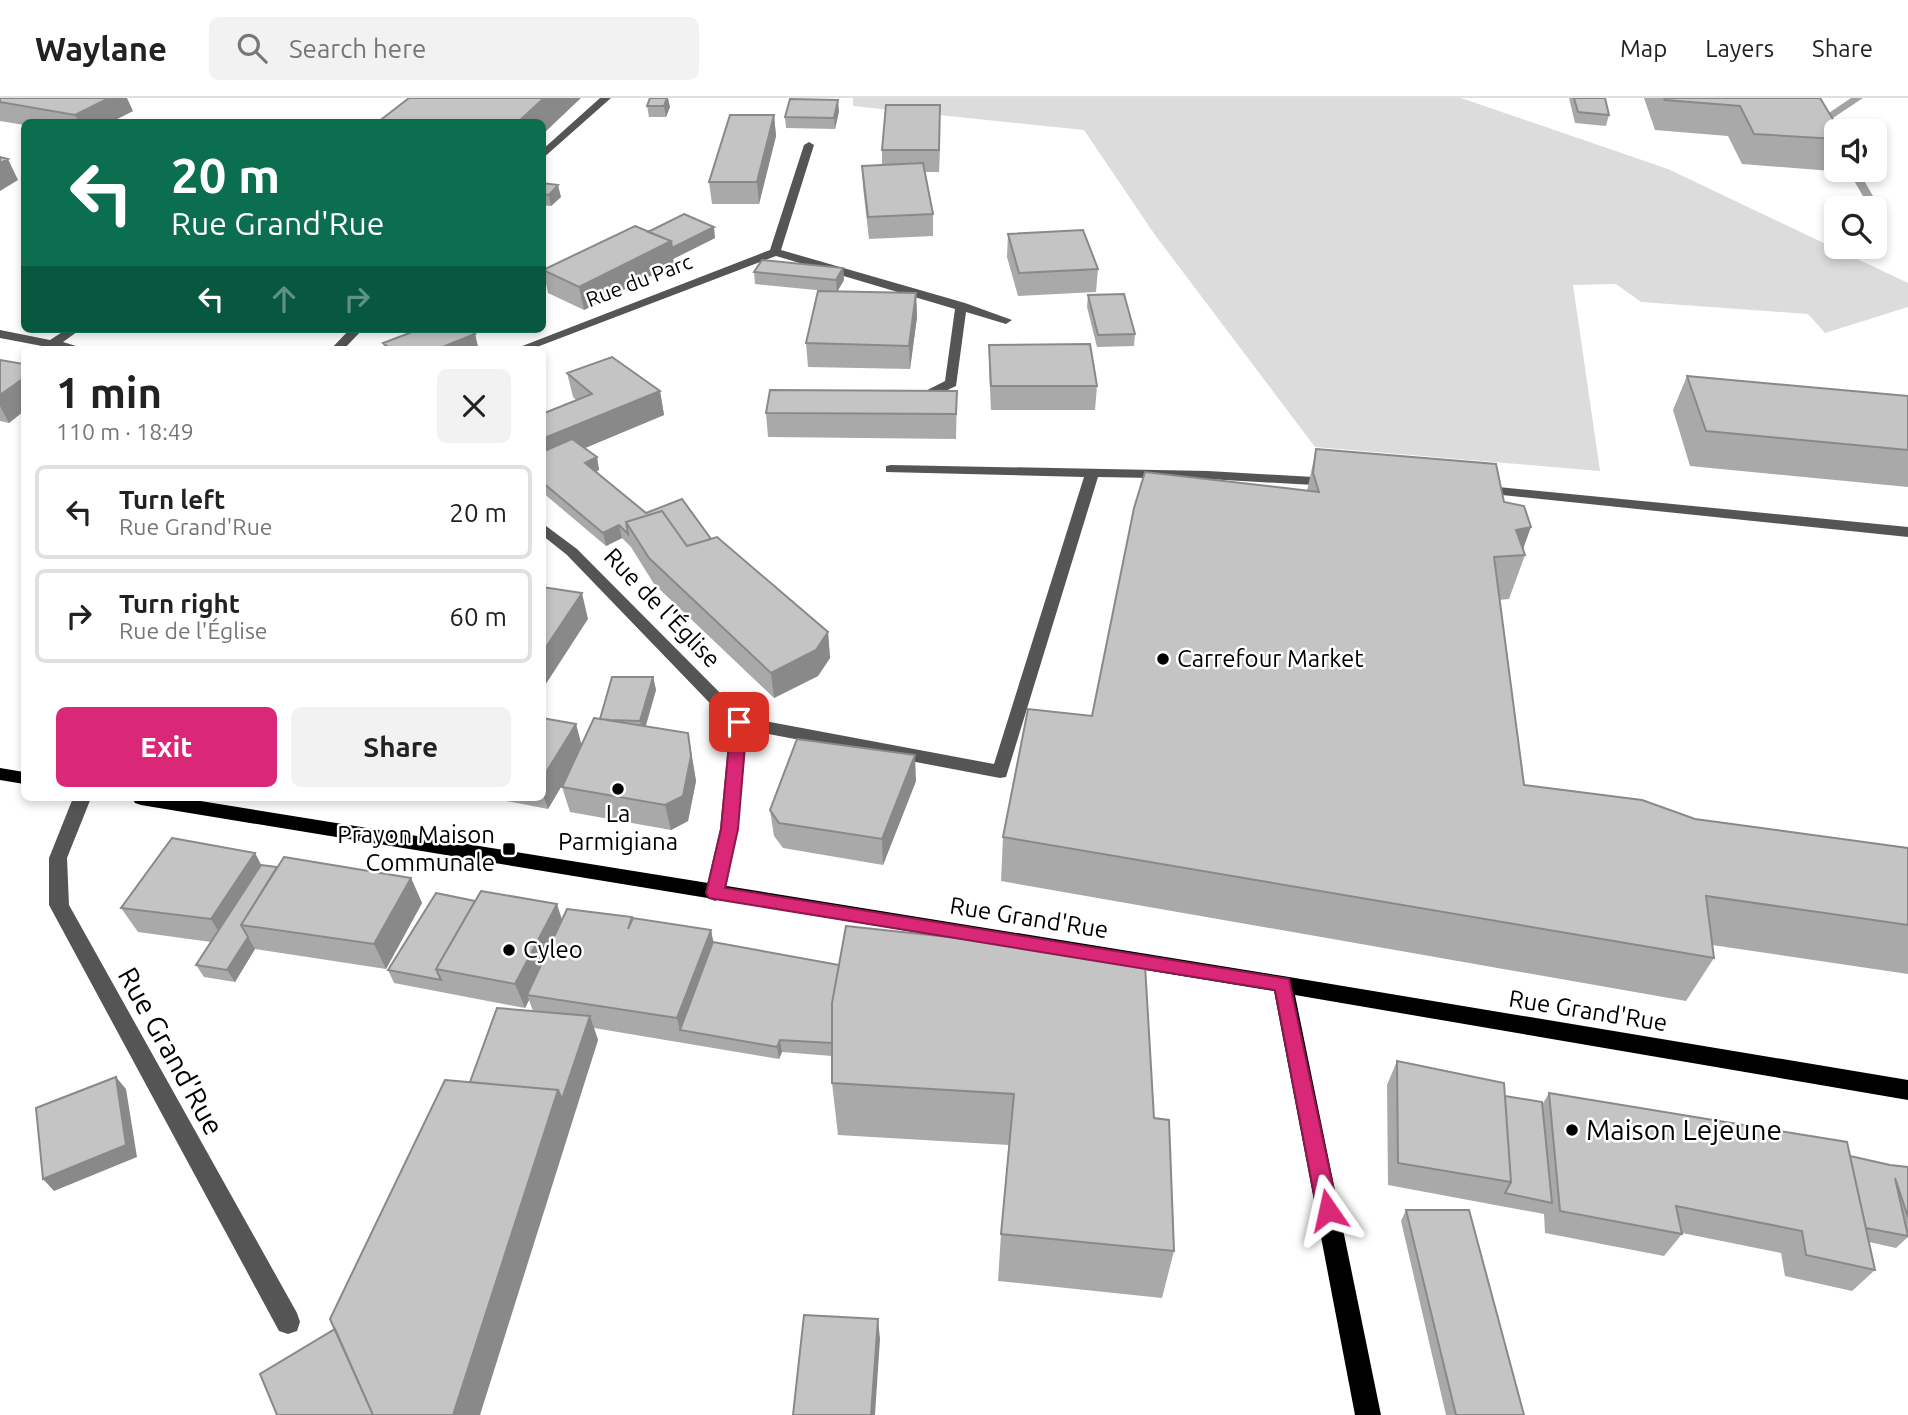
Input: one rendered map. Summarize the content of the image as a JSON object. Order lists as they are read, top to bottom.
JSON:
{
  "streets": {
    "main road": ["Rue Grand'Rue"],
    "street": ["Rue du Parc", "Rue de l'Église"]
  },
  "places": {
    "other": [
      "Carrefour Market",
      "La Parmigiana",
      "Cyleo",
      "Maison Lejeune"
    ],
    "transit": ["Prayon Maison Communale"]
  },
  "page": {
    "header": "Waylane",
    "search": "Search here",
    "nav": ["Map", "Layers", "Share"],
    "turn": ["20 m", "Rue Grand'Rue"],
    "heading": ["1 min", "110 m · 18:49"],
    "list": [
      {
        "name": "Turn left",
        "note": "Rue Grand'Rue",
        "value": "20 m"
      },
      {
        "name": "Turn right",
        "note": "Rue de l'Église",
        "value": "60 m"
      }
    ],
    "buttons": ["Exit", "Share"]
  }
}
